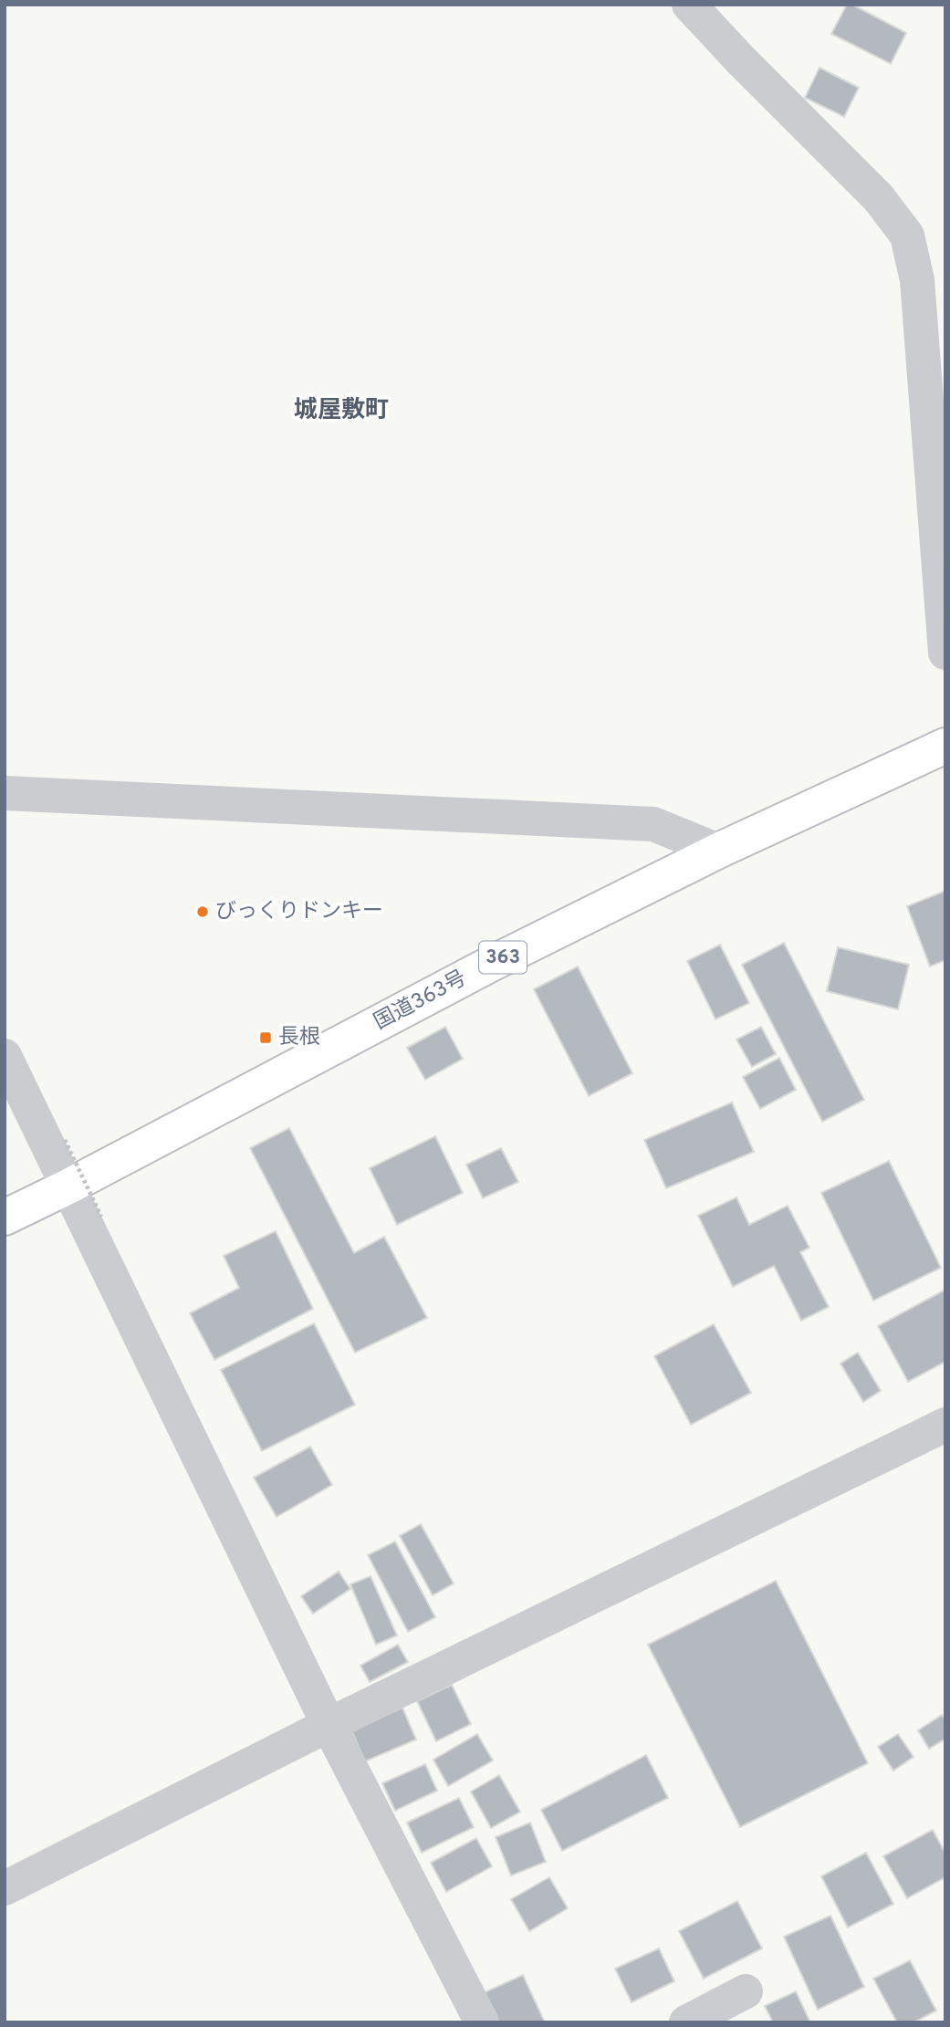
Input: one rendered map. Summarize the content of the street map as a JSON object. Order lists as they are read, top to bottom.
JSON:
{
  "streets": {
    "highway": ["363", "国道363号"]
  },
  "districts": ["城屋敷町"],
  "places": {
    "other": ["びっくりドンキー"],
    "transit": ["長根"]
  }
}
